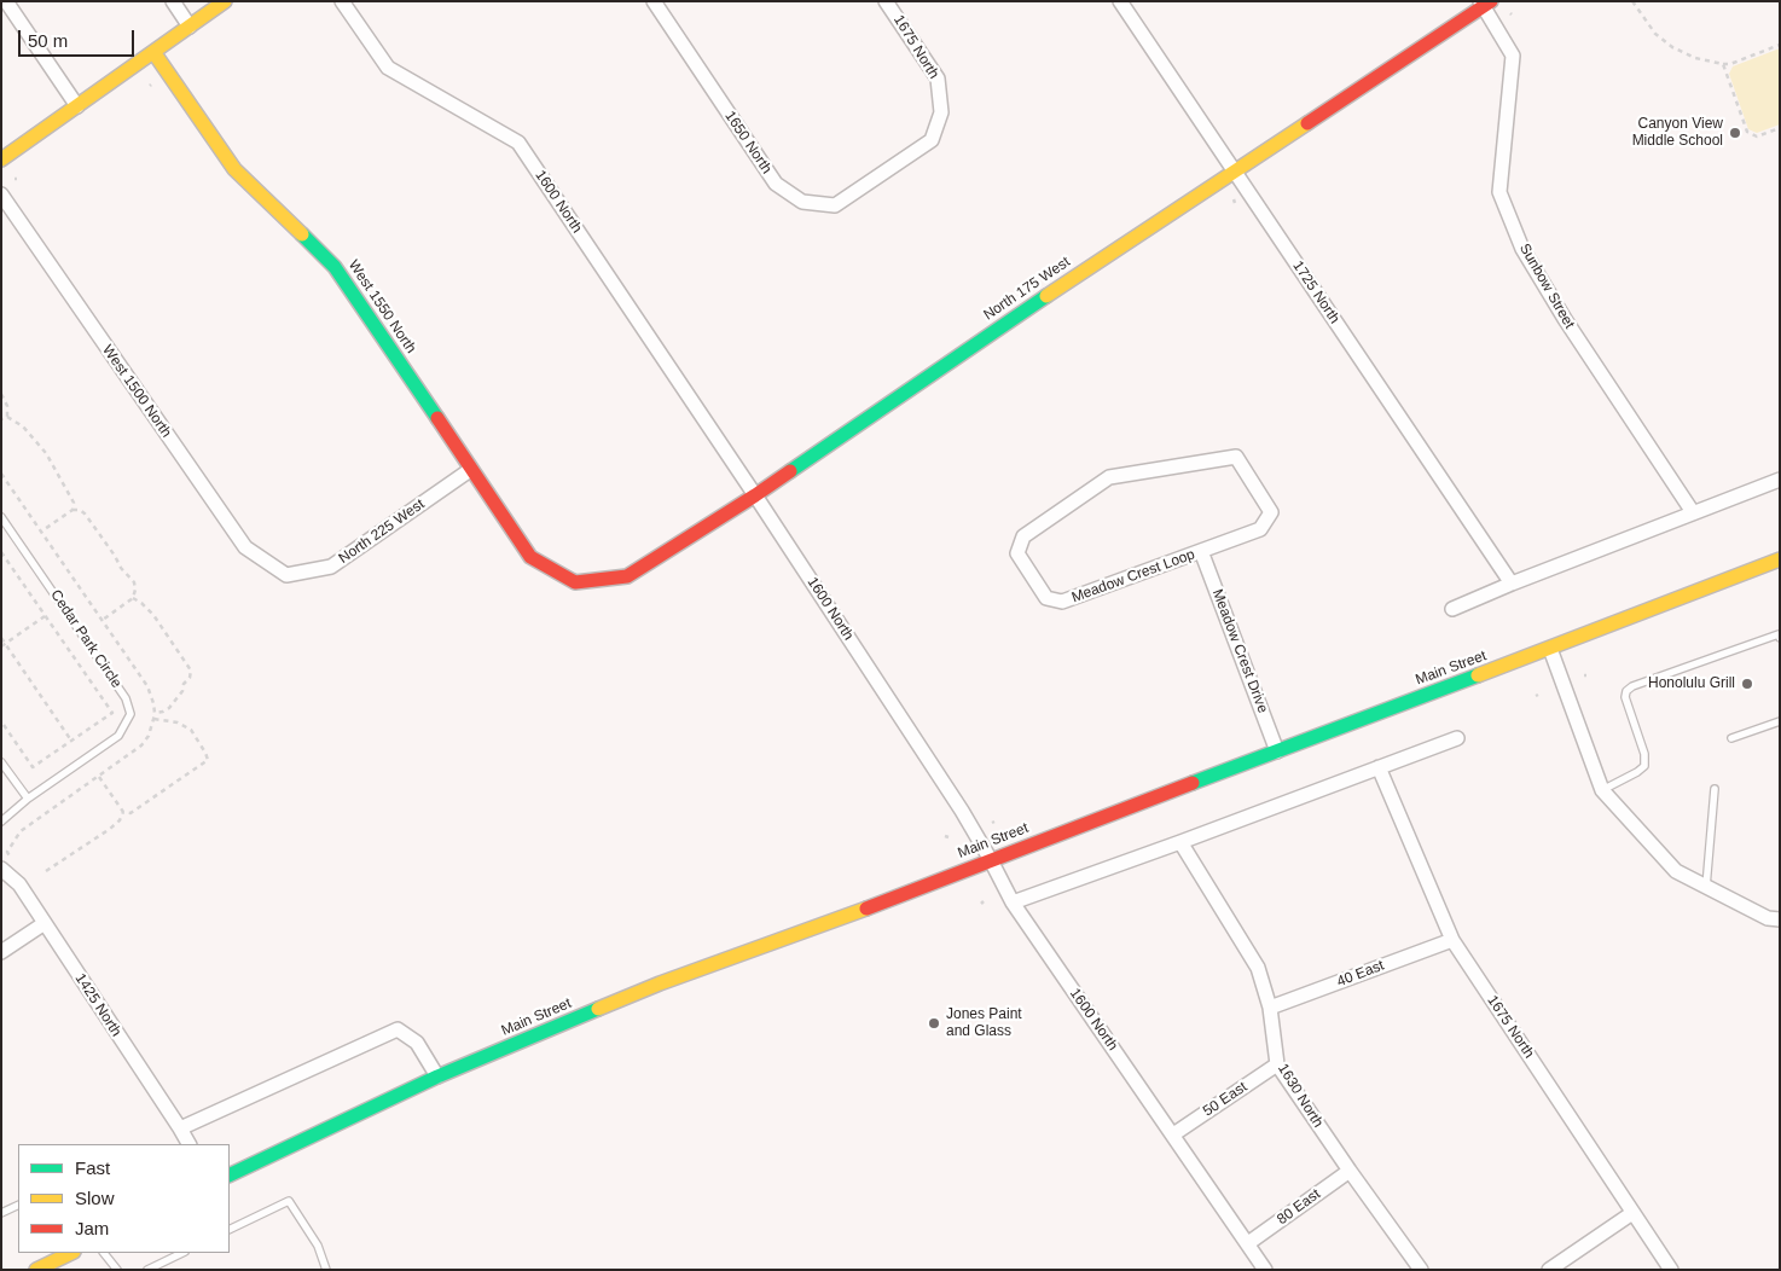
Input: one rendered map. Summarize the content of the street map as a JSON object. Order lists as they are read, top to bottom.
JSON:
{
  "streets": {
    "street": [
      "1675 North",
      "1650 North",
      "1600 North",
      "Sunbow Street",
      "North 175 West",
      "1725 North",
      "West 1550 North",
      "West 1500 North",
      "North 225 West",
      "Meadow Crest Loop",
      "Meadow Crest Drive",
      "Main Street",
      "40 East",
      "1425 North",
      "1630 North",
      "50 East",
      "80 East"
    ],
    "lane": ["Cedar Park Circle"]
  },
  "crossings": [
    ["1675 North", "1650 North"],
    ["1675 North", "40 East"],
    ["1600 North", "North 175 West"],
    ["1600 North", "Main Street"],
    ["1600 North", "50 East"],
    ["1600 North", "80 East"],
    ["Sunbow Street", "North 175 West"],
    ["North 175 West", "1725 North"],
    ["North 175 West", "West 1550 North"],
    ["West 1550 North", "North 225 West"],
    ["West 1500 North", "North 225 West"],
    ["Meadow Crest Loop", "Meadow Crest Drive"],
    ["Meadow Crest Drive", "Main Street"],
    ["40 East", "1630 North"],
    ["1630 North", "50 East"],
    ["1630 North", "80 East"]
  ],
  "places": ["Canyon View Middle School", "Honolulu Grill", "Jones Paint and Glass"],
  "legend": ["Fast", "Slow", "Jam"],
  "scale_bar": "50 m"
}
